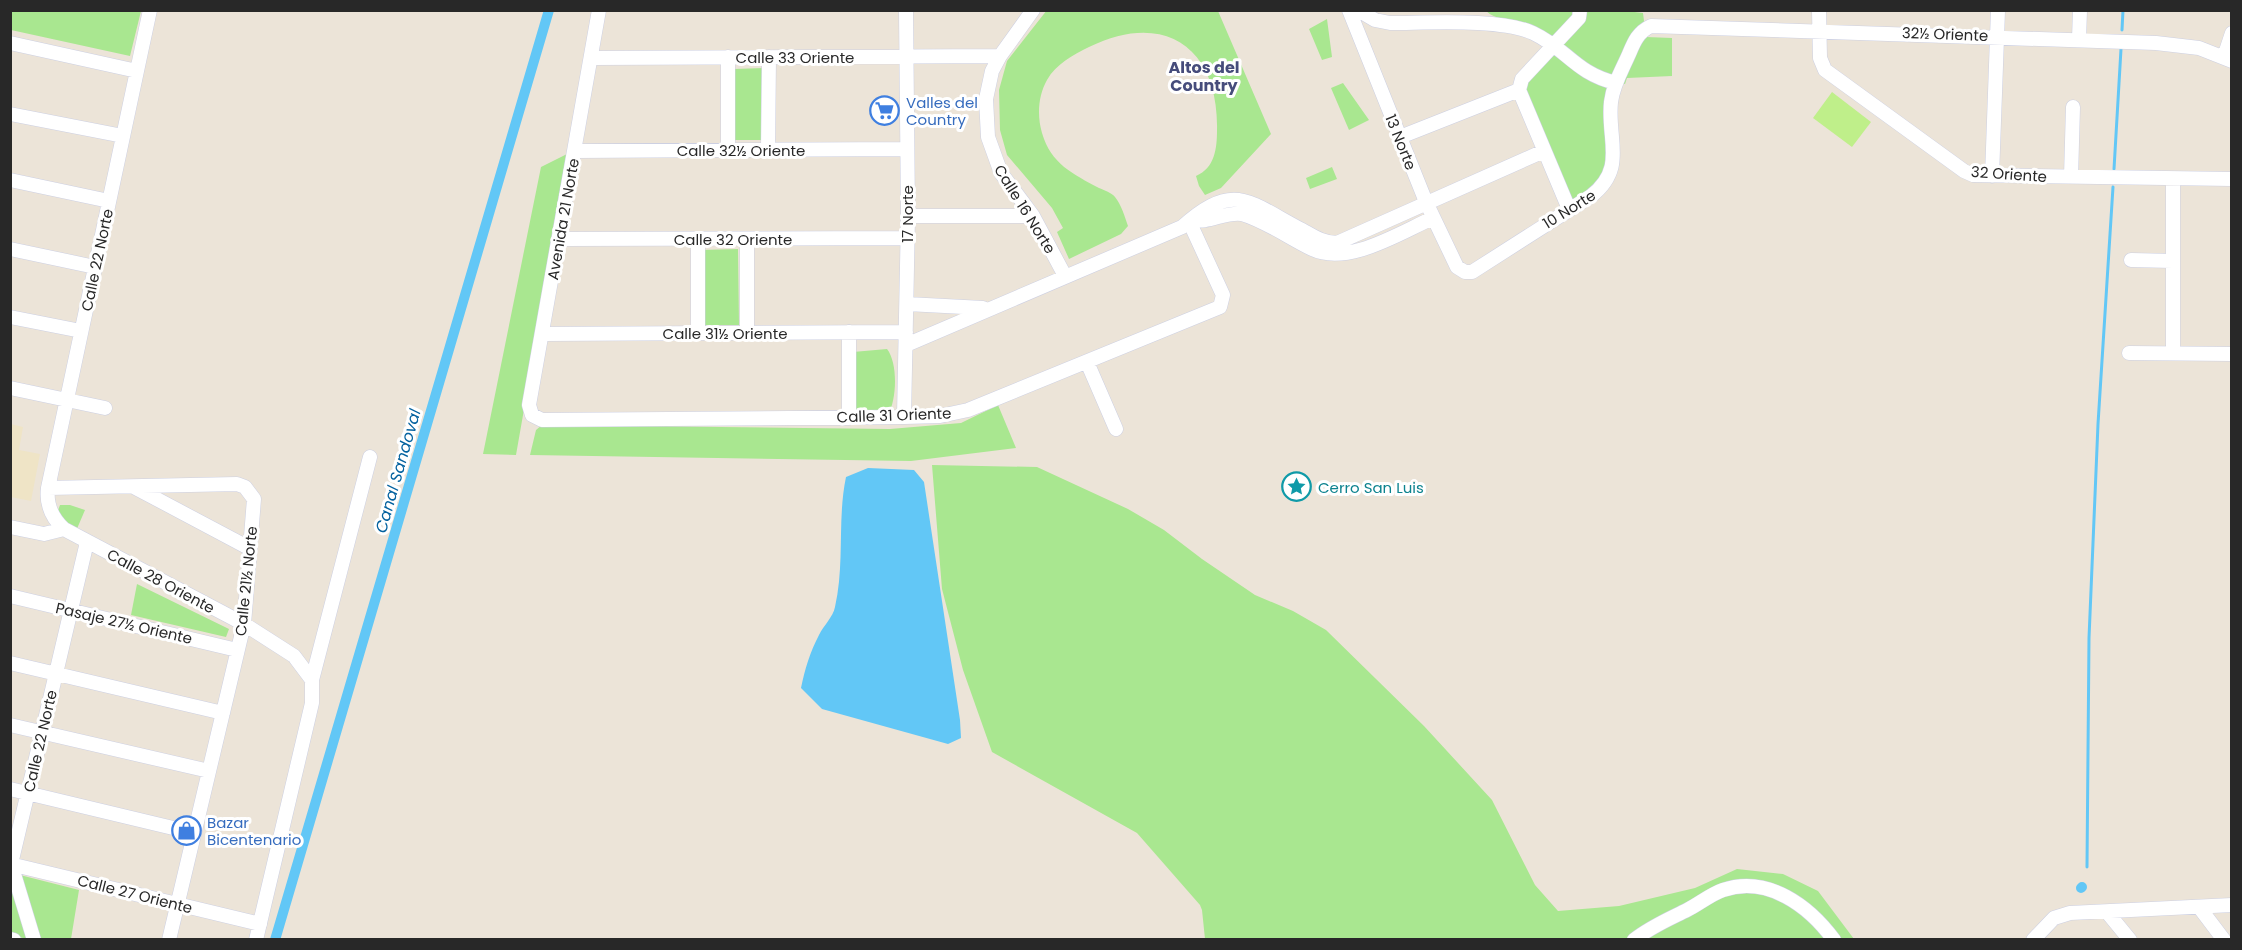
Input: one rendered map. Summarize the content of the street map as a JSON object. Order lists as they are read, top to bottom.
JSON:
{
  "streets": {
    "street": [
      "32½ Oriente",
      "Calle 33 Oriente",
      "13 Norte",
      "Calle 32½ Oriente",
      "32 Oriente",
      "Calle 16 Norte",
      "10 Norte",
      "17 Norte",
      "Avenida 21 Norte",
      "Calle 32 Oriente",
      "Calle 22 Norte",
      "Calle 31½ Oriente",
      "Calle 31 Oriente",
      "Calle 28 Oriente",
      "Calle 21½ Norte",
      "Pasaje 27½ Oriente",
      "Calle 27 Oriente"
    ]
  },
  "crossings": [
    ["32½ Oriente", "32 Oriente"],
    ["32½ Oriente", "10 Norte"],
    ["Calle 33 Oriente", "Calle 16 Norte"],
    ["Calle 33 Oriente", "17 Norte"],
    ["Calle 33 Oriente", "Avenida 21 Norte"],
    ["13 Norte", "10 Norte"],
    ["Calle 32½ Oriente", "17 Norte"],
    ["Calle 32½ Oriente", "Avenida 21 Norte"],
    ["17 Norte", "Calle 32 Oriente"],
    ["17 Norte", "Calle 31½ Oriente"],
    ["17 Norte", "Calle 31 Oriente"],
    ["Avenida 21 Norte", "Calle 32 Oriente"],
    ["Avenida 21 Norte", "Calle 31½ Oriente"],
    ["Avenida 21 Norte", "Calle 31 Oriente"],
    ["Calle 22 Norte", "Calle 28 Oriente"],
    ["Calle 22 Norte", "Calle 21½ Norte"],
    ["Calle 22 Norte", "Pasaje 27½ Oriente"],
    ["Calle 22 Norte", "Calle 27 Oriente"],
    ["Calle 28 Oriente", "Calle 21½ Norte"],
    ["Calle 21½ Norte", "Pasaje 27½ Oriente"],
    ["Calle 21½ Norte", "Calle 27 Oriente"]
  ],
  "districts": ["Altos del Country"],
  "water": ["Canal Sandoval"],
  "places": {
    "supermarket": ["Valles del Country"],
    "place": ["Cerro San Luis"],
    "shop": ["Bazar Bicentenario"]
  }
}
